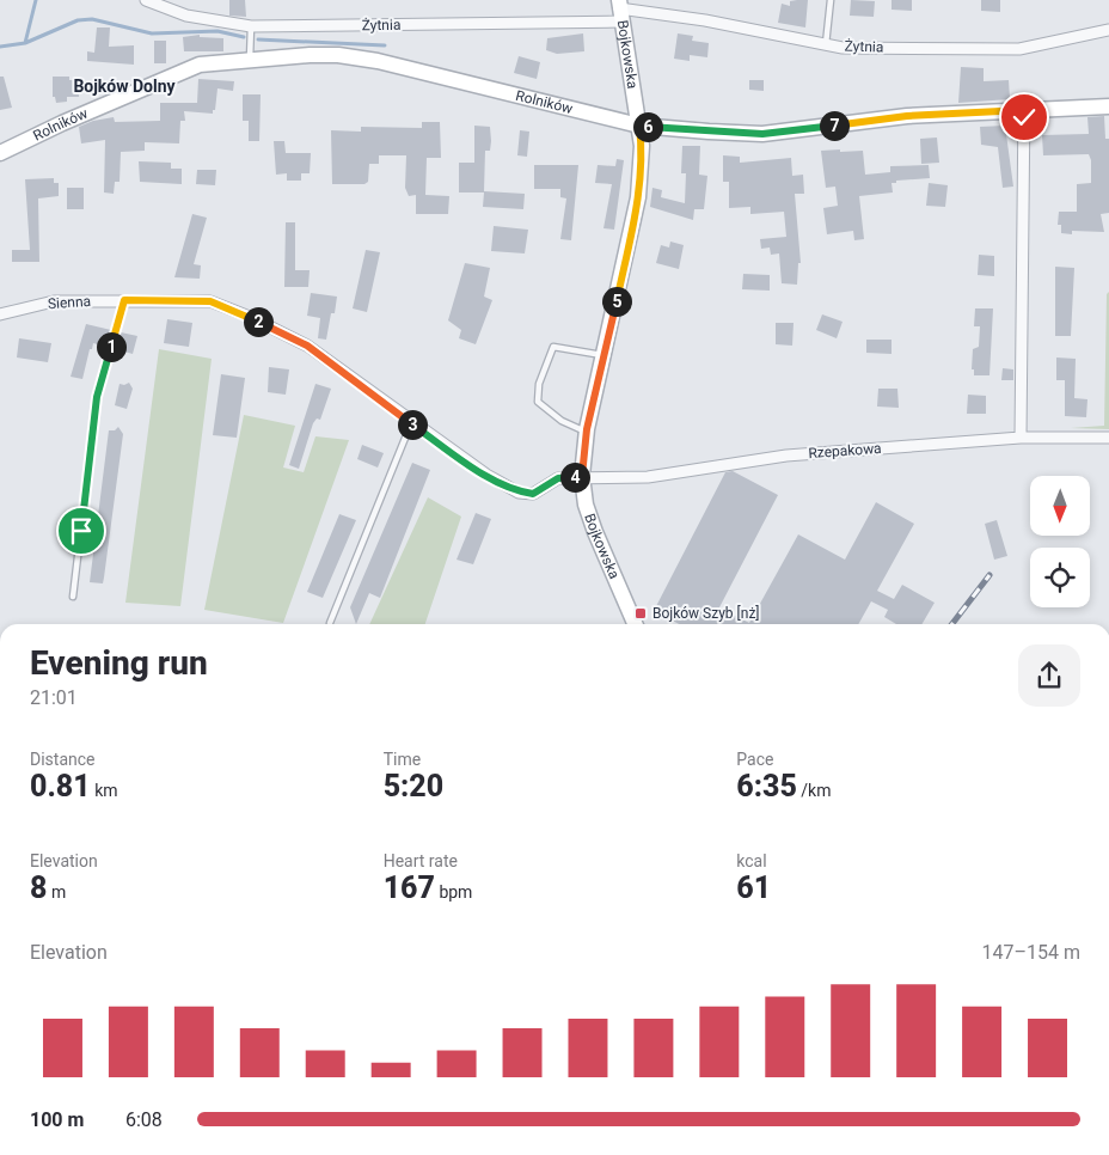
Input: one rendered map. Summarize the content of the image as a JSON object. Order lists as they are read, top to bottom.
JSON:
{
  "streets": {
    "street": [
      "Żytnia",
      "Bojkowska",
      "Rolników",
      "Sienna",
      "Rzepakowa"
    ]
  },
  "crossings": [
    ["Żytnia", "Bojkowska"],
    ["Bojkowska", "Rolników"],
    ["Bojkowska", "Sienna"],
    ["Bojkowska", "Rzepakowa"],
    ["Sienna", "Rzepakowa"]
  ],
  "districts": ["Bojków Dolny"],
  "places": {
    "transit": ["Bojków Szyb [nż]"]
  },
  "north": "bottom",
  "page": {
    "pins": [
      "7",
      "6",
      "5",
      "2",
      "1",
      "3",
      "4"
    ],
    "heading": ["Evening run", "21:01"],
    "stats": [
      ["Distance", "0.81 km"],
      ["Time", "5:20"],
      ["Pace", "6:35 /km"],
      ["Elevation", "8 m"],
      ["Heart rate", "167 bpm"],
      ["kcal", "61"]
    ],
    "chart": ["Elevation", "147–154 m"],
    "list": [
      {
        "name": "100 m",
        "note": "6:08"
      }
    ]
  }
}
